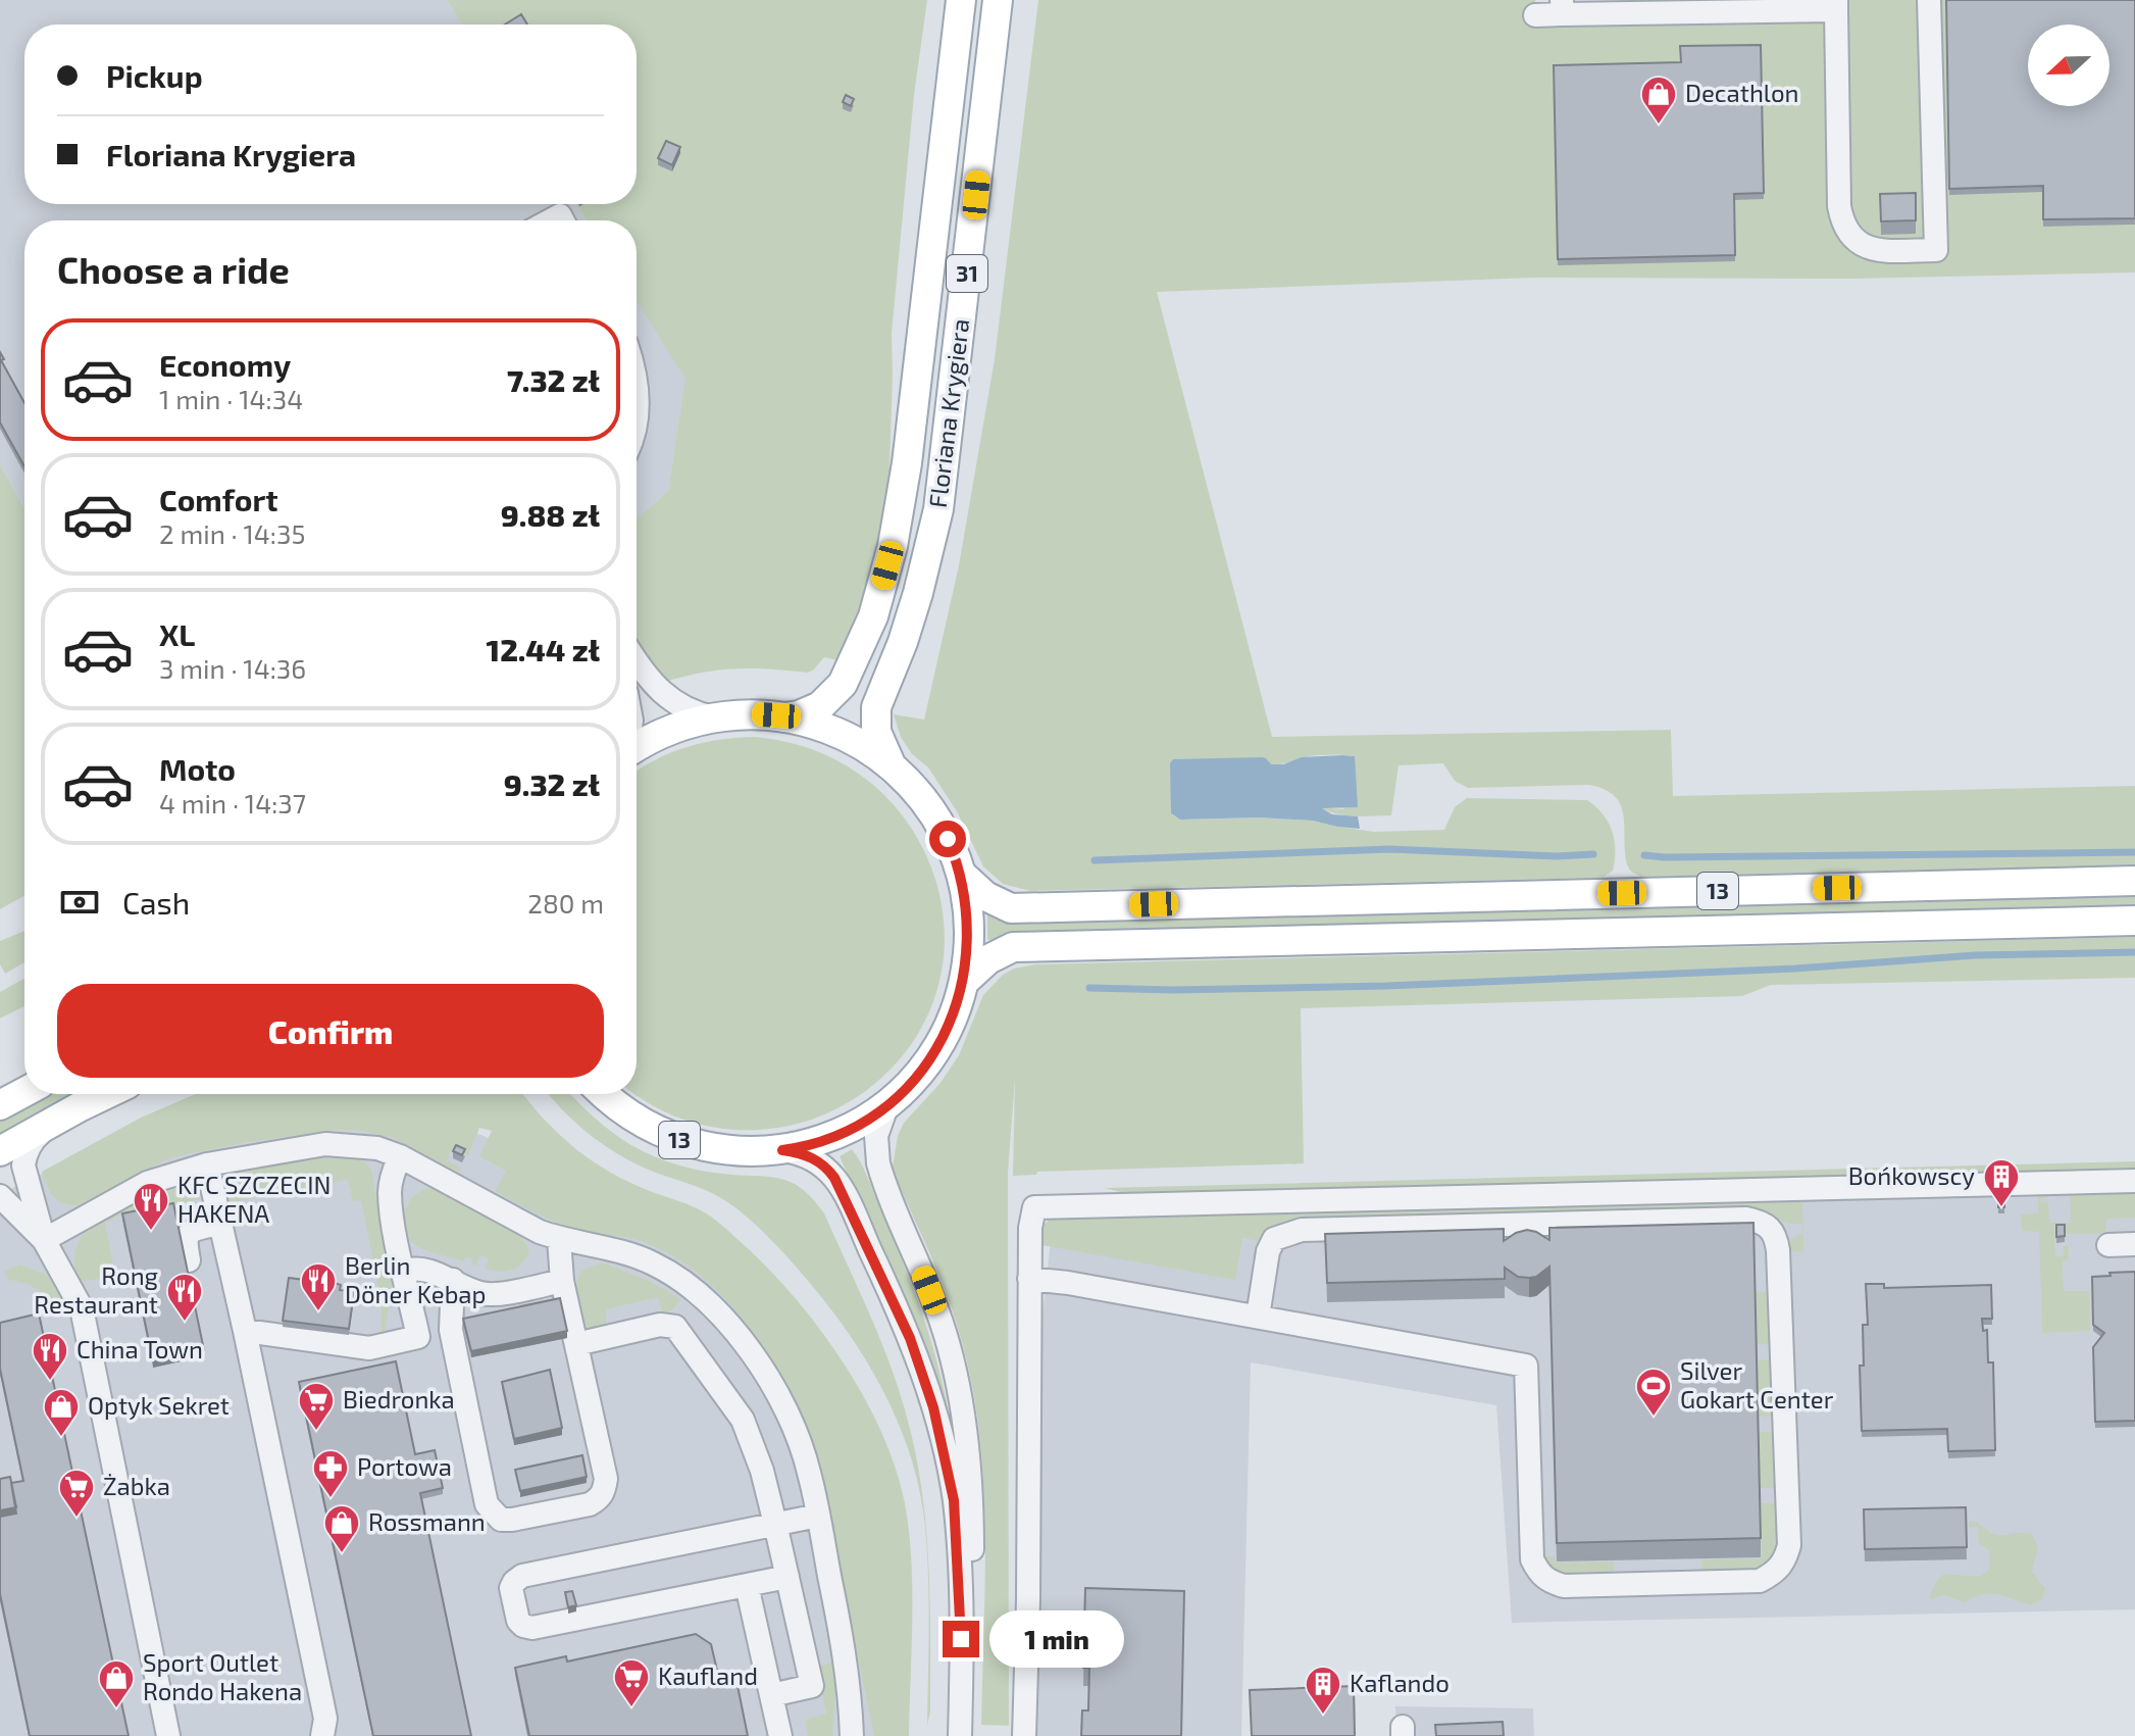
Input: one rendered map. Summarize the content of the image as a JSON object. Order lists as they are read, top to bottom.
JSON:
{
  "streets": {
    "main road": ["31", "Floriana Krygiera", "13"]
  },
  "crossings": [
    ["Floriana Krygiera", "13"]
  ],
  "places": {
    "shop": [
      "Decathlon",
      "Optyk Sekret",
      "Rossmann",
      "Sport Outlet Rondo Hakena"
    ],
    "building": ["Bońkowscy", "Kaflando"],
    "restaurant": [
      "KFC SZCZECIN HAKENA",
      "Berlin Döner Kebap",
      "Rong Restaurant",
      "China Town"
    ],
    "sports": ["Silver Gokart Center"],
    "supermarket": ["Biedronka", "Żabka", "Kaufland"],
    "pharmacy": ["Portowa"]
  },
  "north": "left",
  "page": {
    "banner": ["Pickup", "Floriana Krygiera"],
    "heading": "Choose a ride",
    "list": [
      {
        "name": "Economy",
        "note": "1 min · 14:34",
        "value": "7.32 zł"
      },
      {
        "name": "Comfort",
        "note": "2 min · 14:35",
        "value": "9.88 zł"
      },
      {
        "name": "XL",
        "note": "3 min · 14:36",
        "value": "12.44 zł"
      },
      {
        "name": "Moto",
        "note": "4 min · 14:37",
        "value": "9.32 zł"
      }
    ],
    "pay": ["Cash", "280 m"],
    "buttons": "Confirm",
    "bubble": "1 min"
  }
}
